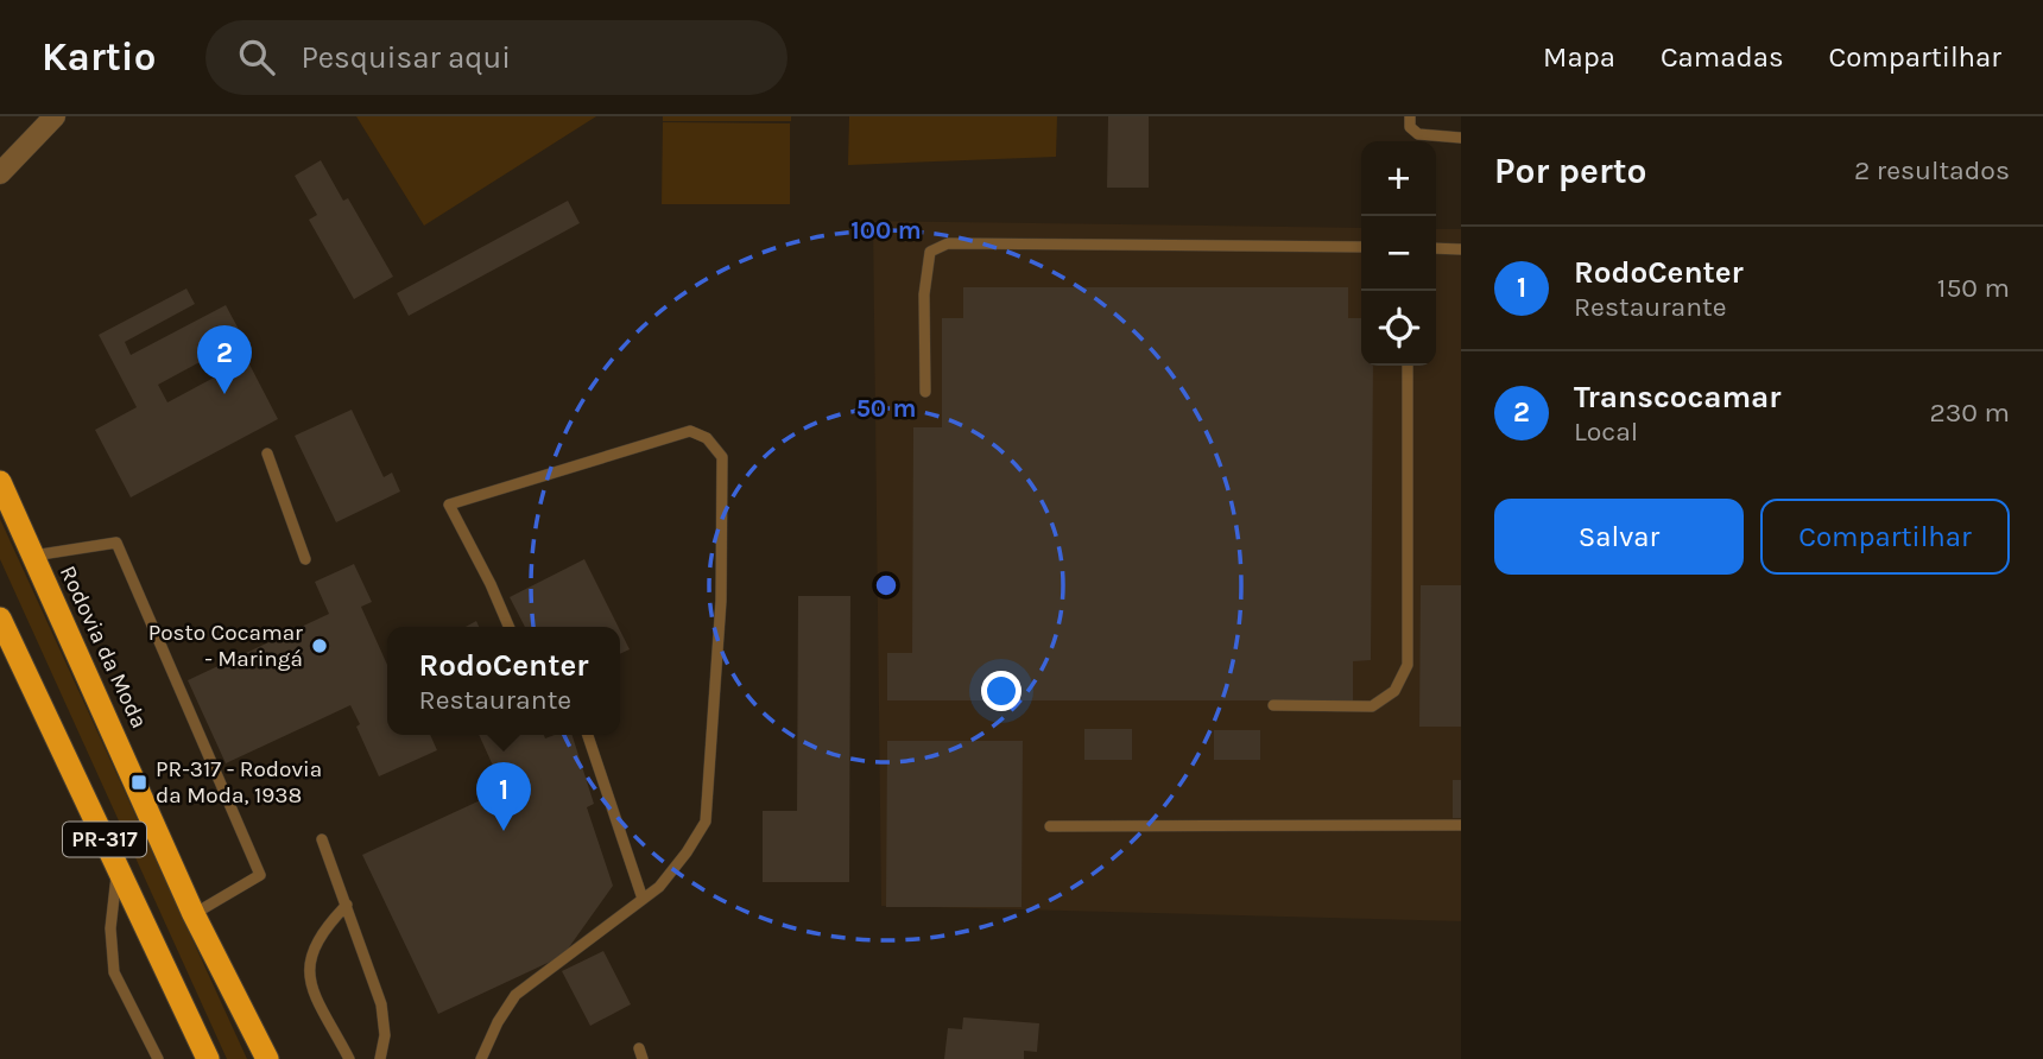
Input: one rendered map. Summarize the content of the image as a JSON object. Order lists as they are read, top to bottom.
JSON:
{
  "streets": {
    "highway": ["Rodovia da Moda", "PR-317"]
  },
  "places": {
    "other": ["Posto Cocamar - Maringá"],
    "transit": ["PR-317 - Rodovia da Moda, 1938"]
  },
  "page": {
    "header": "Kartio",
    "search": "Pesquisar aqui",
    "nav": ["Mapa", "Camadas", "Compartilhar"],
    "heading": ["Por perto", "2 resultados"],
    "map_buttons": ["+", "−"],
    "list": [
      {
        "mark": "1",
        "name": "RodoCenter",
        "note": "Restaurante",
        "value": "150 m"
      },
      {
        "mark": "2",
        "name": "Transcocamar",
        "note": "Local",
        "value": "230 m"
      }
    ],
    "pins": ["2", "1"],
    "buttons": ["Salvar", "Compartilhar"],
    "popup": ["RodoCenter", "Restaurante"]
  },
  "rings": ["100 m", "50 m"]
}
